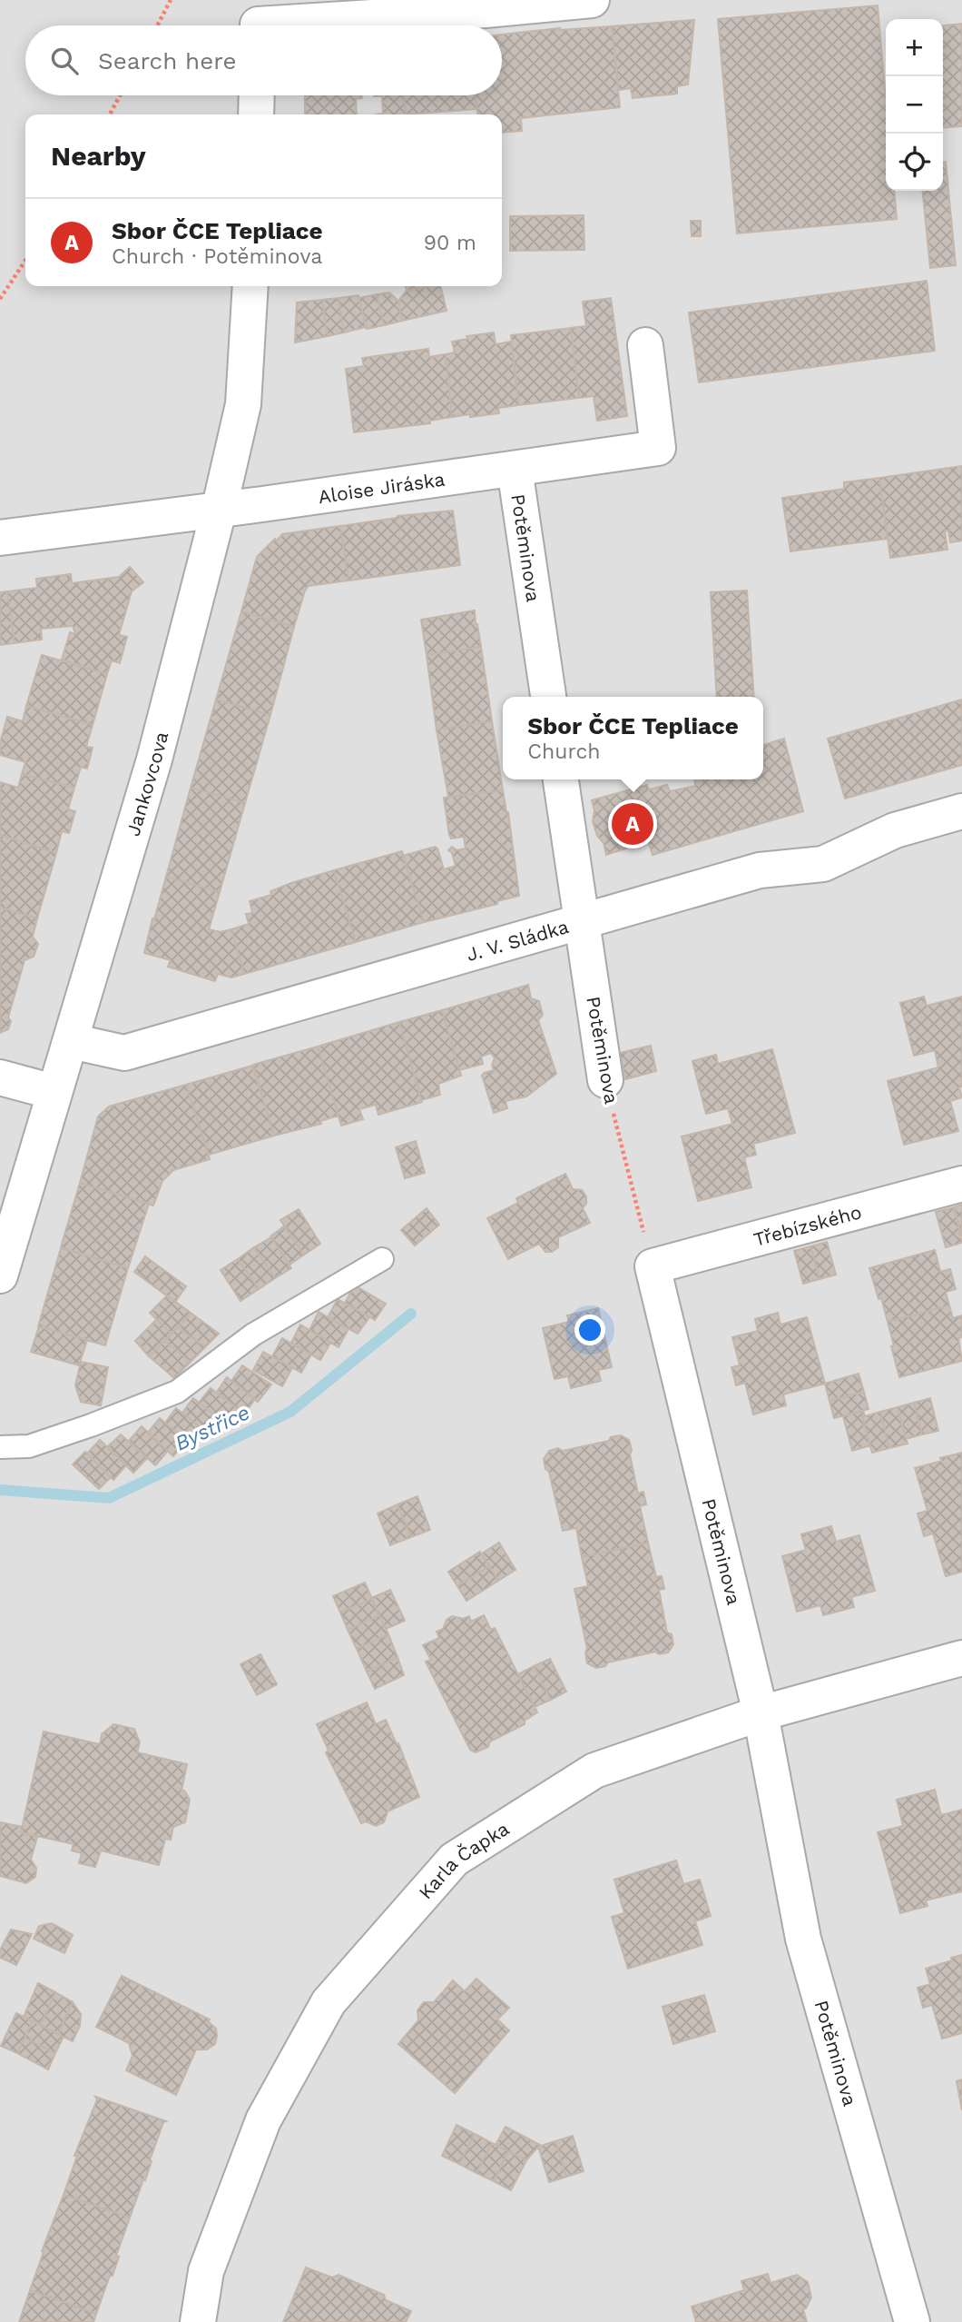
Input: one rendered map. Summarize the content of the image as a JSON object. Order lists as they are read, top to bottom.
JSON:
{
  "streets": {
    "street": [
      "Aloise Jiráska",
      "Potěminova",
      "Jankovcova",
      "J. V. Sládka",
      "Třebízského",
      "Karla Čapka"
    ]
  },
  "crossings": [
    ["Aloise Jiráska", "Potěminova"],
    ["Aloise Jiráska", "Jankovcova"],
    ["Potěminova", "J. V. Sládka"],
    ["Potěminova", "Třebízského"],
    ["Potěminova", "Karla Čapka"],
    ["Jankovcova", "J. V. Sládka"]
  ],
  "water": ["Bystřice"],
  "page": {
    "map_buttons": ["+", "−"],
    "search": "Search here",
    "heading": "Nearby",
    "list": [
      {
        "mark": "A",
        "name": "Sbor ČCE Tepliace",
        "note": "Church · Potěminova",
        "value": "90 m"
      }
    ],
    "popup": ["Sbor ČCE Tepliace", "Church"],
    "pins": "A"
  }
}
